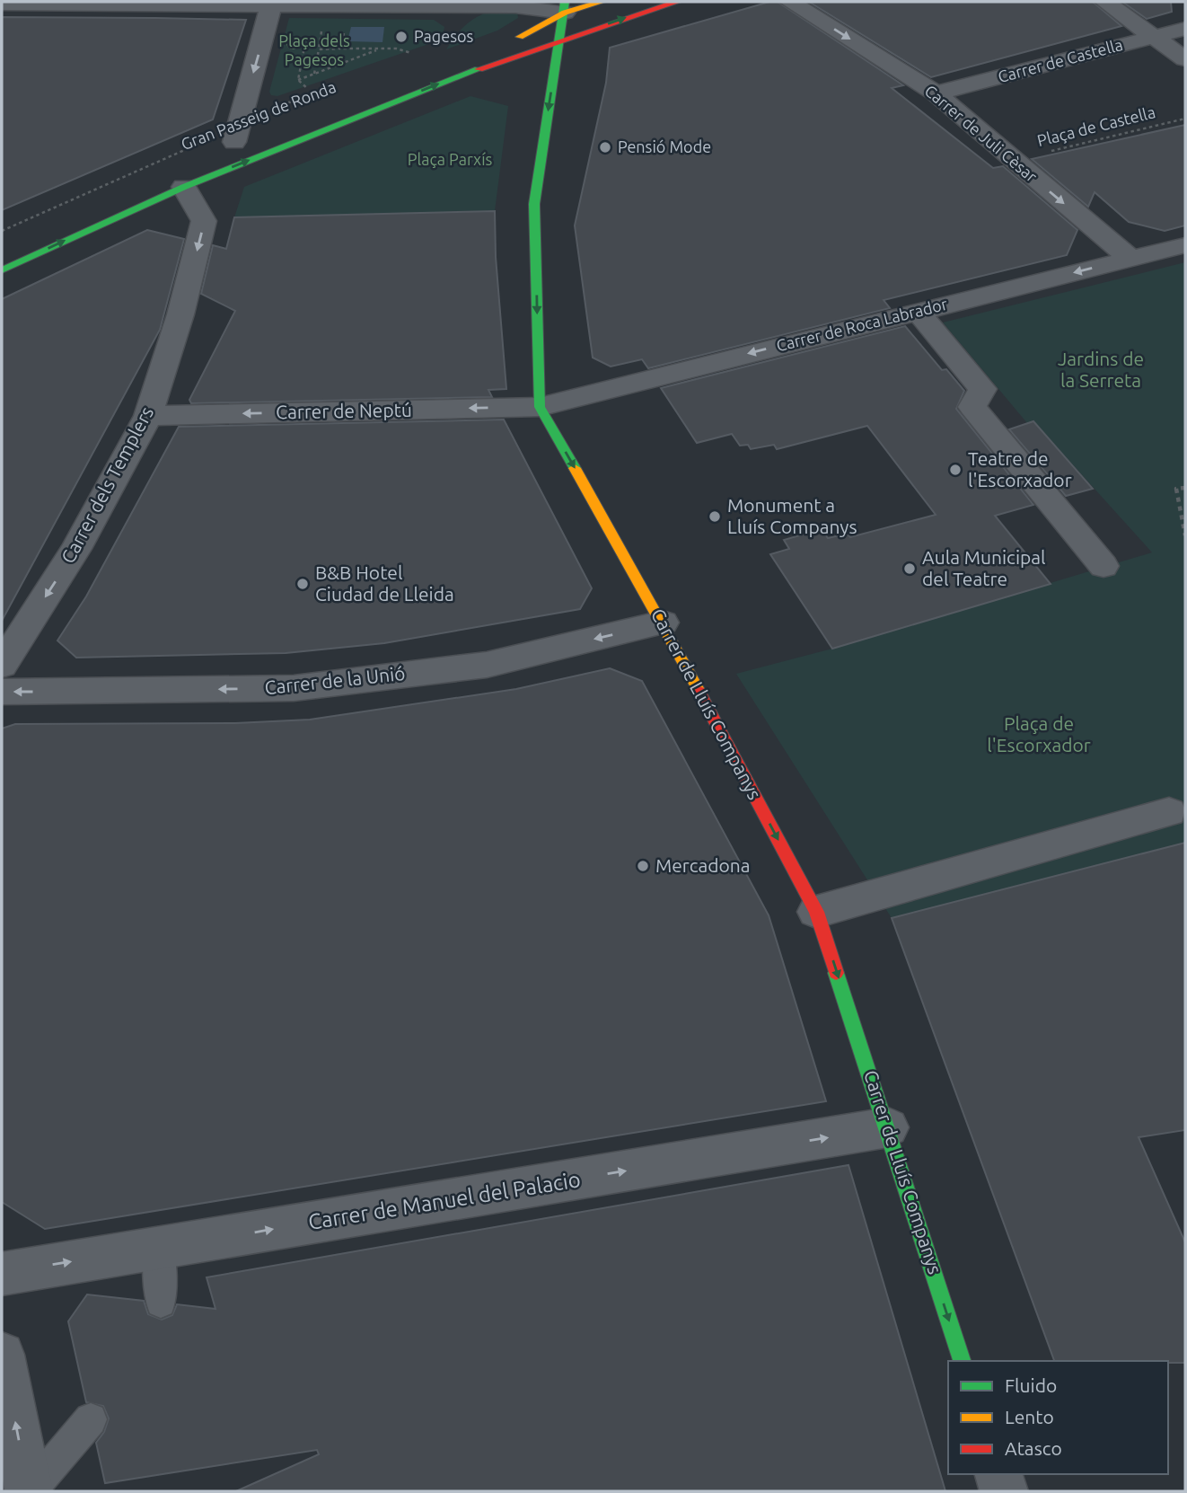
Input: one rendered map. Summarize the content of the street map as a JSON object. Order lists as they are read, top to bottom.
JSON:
{
  "streets": {
    "street": [
      "Carrer de Castella",
      "Gran Passeig de Ronda",
      "Carrer de Juli Cèsar",
      "Carrer de Roca Labrador",
      "Carrer de Neptú",
      "Carrer dels Templers",
      "Carrer de la Unió",
      "Carrer de Lluís Companys",
      "Carrer de Manuel del Palacio"
    ],
    "path": ["Plaça de Castella"]
  },
  "crossings": [
    ["Carrer de Castella", "Carrer de Juli Cèsar"],
    ["Gran Passeig de Ronda", "Carrer dels Templers"],
    ["Gran Passeig de Ronda", "Carrer de Lluís Companys"],
    ["Plaça de Castella", "Carrer de Juli Cèsar"],
    ["Carrer de Juli Cèsar", "Carrer de Roca Labrador"],
    ["Carrer de Roca Labrador", "Carrer de Neptú"],
    ["Carrer de Roca Labrador", "Carrer de Lluís Companys"],
    ["Carrer de Neptú", "Carrer dels Templers"],
    ["Carrer de Neptú", "Carrer de Lluís Companys"],
    ["Carrer de la Unió", "Carrer de Lluís Companys"],
    ["Carrer de Lluís Companys", "Carrer de Manuel del Palacio"]
  ],
  "one_way": [
    "Carrer de Roca Labrador",
    "Carrer de Neptú",
    "Carrer dels Templers",
    "Carrer de la Unió",
    "Carrer de Lluís Companys",
    "Carrer de Manuel del Palacio"
  ],
  "parks": [
    "Plaça dels Pagesos",
    "Plaça Parxís",
    "Jardins de la Serreta",
    "Plaça de l'Escorxador"
  ],
  "places": [
    "Pagesos",
    "Pensió Mode",
    "Teatre de l'Escorxador",
    "Monument a Lluís Companys",
    "Aula Municipal del Teatre",
    "B&B Hotel Ciudad de Lleida",
    "Mercadona"
  ],
  "legend": ["Fluido", "Lento", "Atasco"]
}
